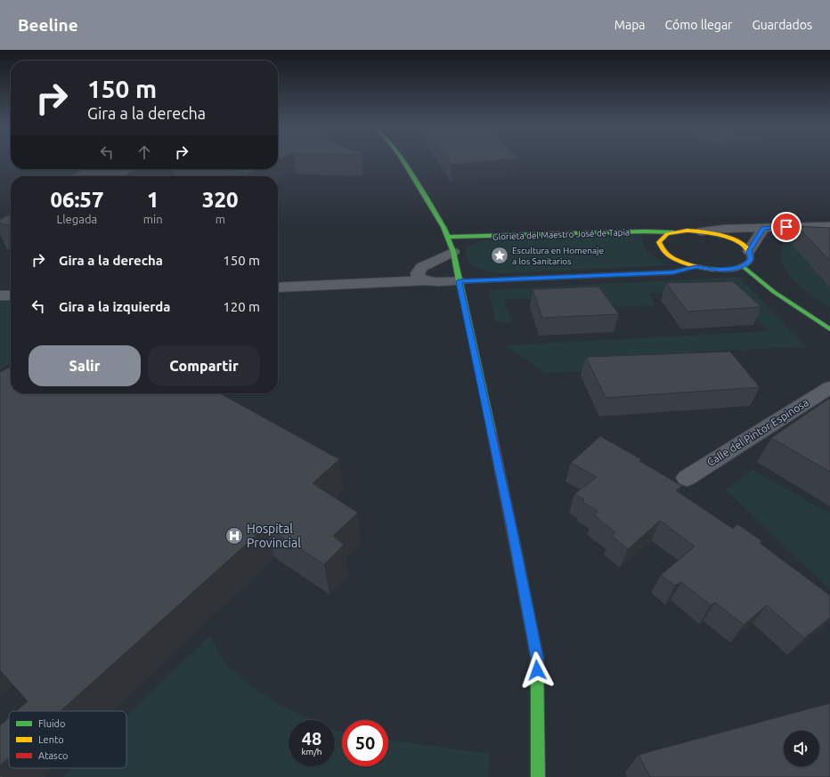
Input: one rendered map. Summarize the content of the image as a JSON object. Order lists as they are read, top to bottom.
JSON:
{
  "streets": {
    "main road": ["Glorieta del Maestro José de Tapia"],
    "street": ["Calle del Pintor Espinosa"]
  },
  "places": {
    "place": ["Escultura en Homenaje a los Sanitarios"],
    "hospital": ["Hospital Provincial"]
  },
  "legend": ["Fluido", "Lento", "Atasco"],
  "page": {
    "header": "Beeline",
    "nav": ["Mapa", "Cómo llegar", "Guardados"],
    "turn": ["150 m", "Gira a la derecha"],
    "eta": [
      "06:57",
      "Llegada",
      "1",
      "min",
      "320",
      "m"
    ],
    "list": [
      {
        "name": "Gira a la derecha",
        "value": "150 m"
      },
      {
        "name": "Gira a la izquierda",
        "value": "120 m"
      }
    ],
    "buttons": ["Salir", "Compartir"],
    "speed": "48 km/h",
    "limit": "50"
  }
}
